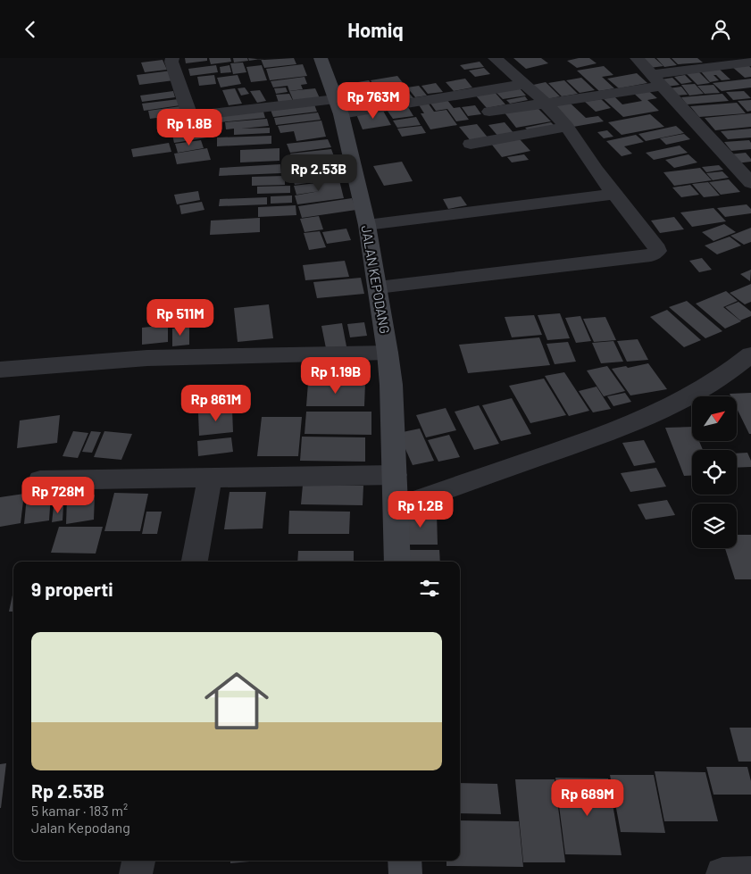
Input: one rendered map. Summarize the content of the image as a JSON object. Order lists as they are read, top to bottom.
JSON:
{
  "streets": {
    "street": ["JALAN KEPODANG"]
  },
  "north": "top right",
  "page": {
    "header": "Homiq",
    "price": [
      "Rp 763M",
      "Rp 1.8B",
      "Rp 2.53B",
      "Rp 511M",
      "Rp 1.19B",
      "Rp 861M",
      "Rp 728M",
      "Rp 1.2B",
      "Rp 689M"
    ],
    "heading": "9 properti",
    "list": [
      {
        "name": "Rp 2.53B",
        "note": "5 kamar · 183 m² · Jalan Kepodang"
      }
    ]
  }
}
